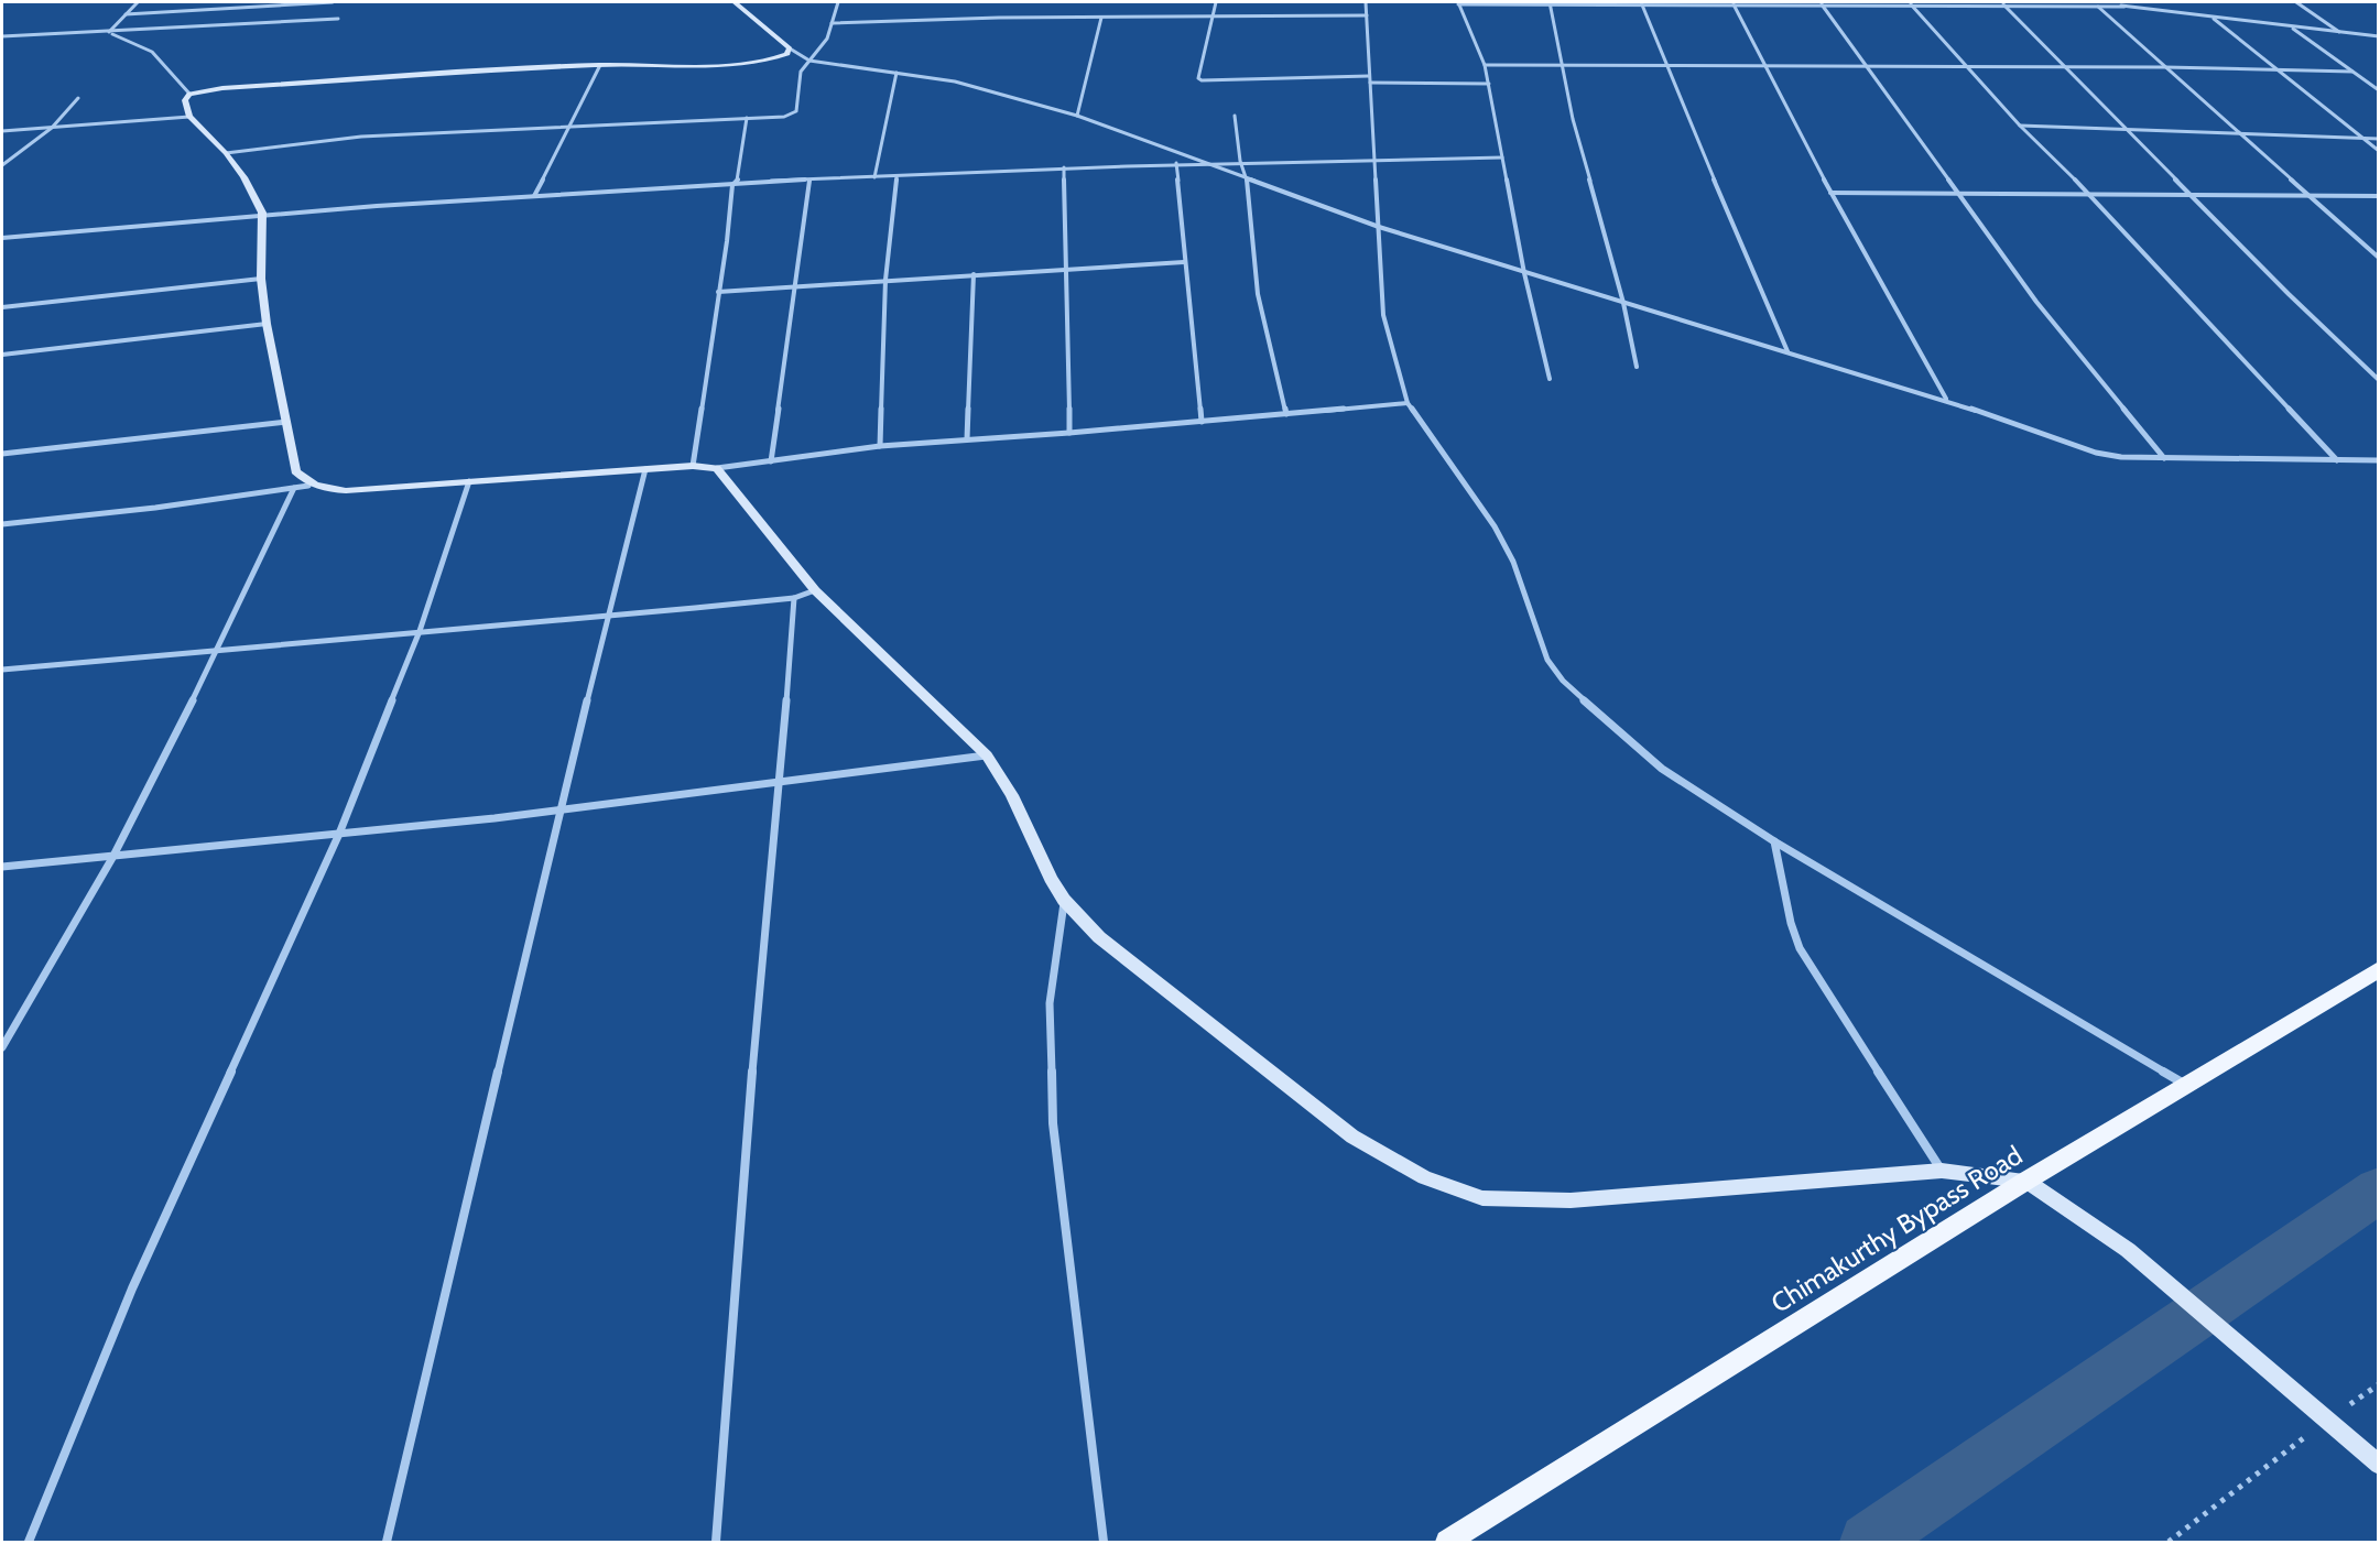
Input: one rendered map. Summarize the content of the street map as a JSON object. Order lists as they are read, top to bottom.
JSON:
{
  "streets": {
    "main road": ["Chimakurthy Bypass Road"]
  }
}
